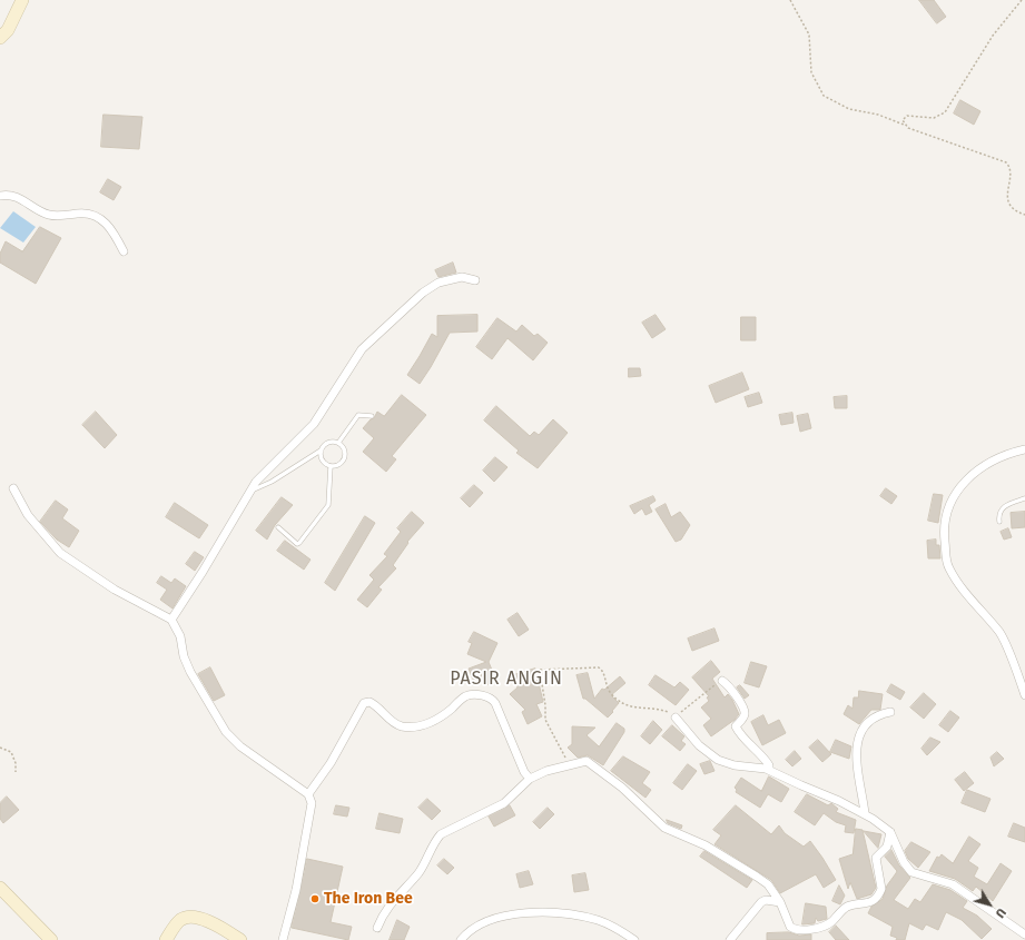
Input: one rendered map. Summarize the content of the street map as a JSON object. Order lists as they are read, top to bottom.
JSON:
{
  "districts": ["PASIR ANGIN"],
  "places": ["The Iron Bee"],
  "north": "bottom right"
}
